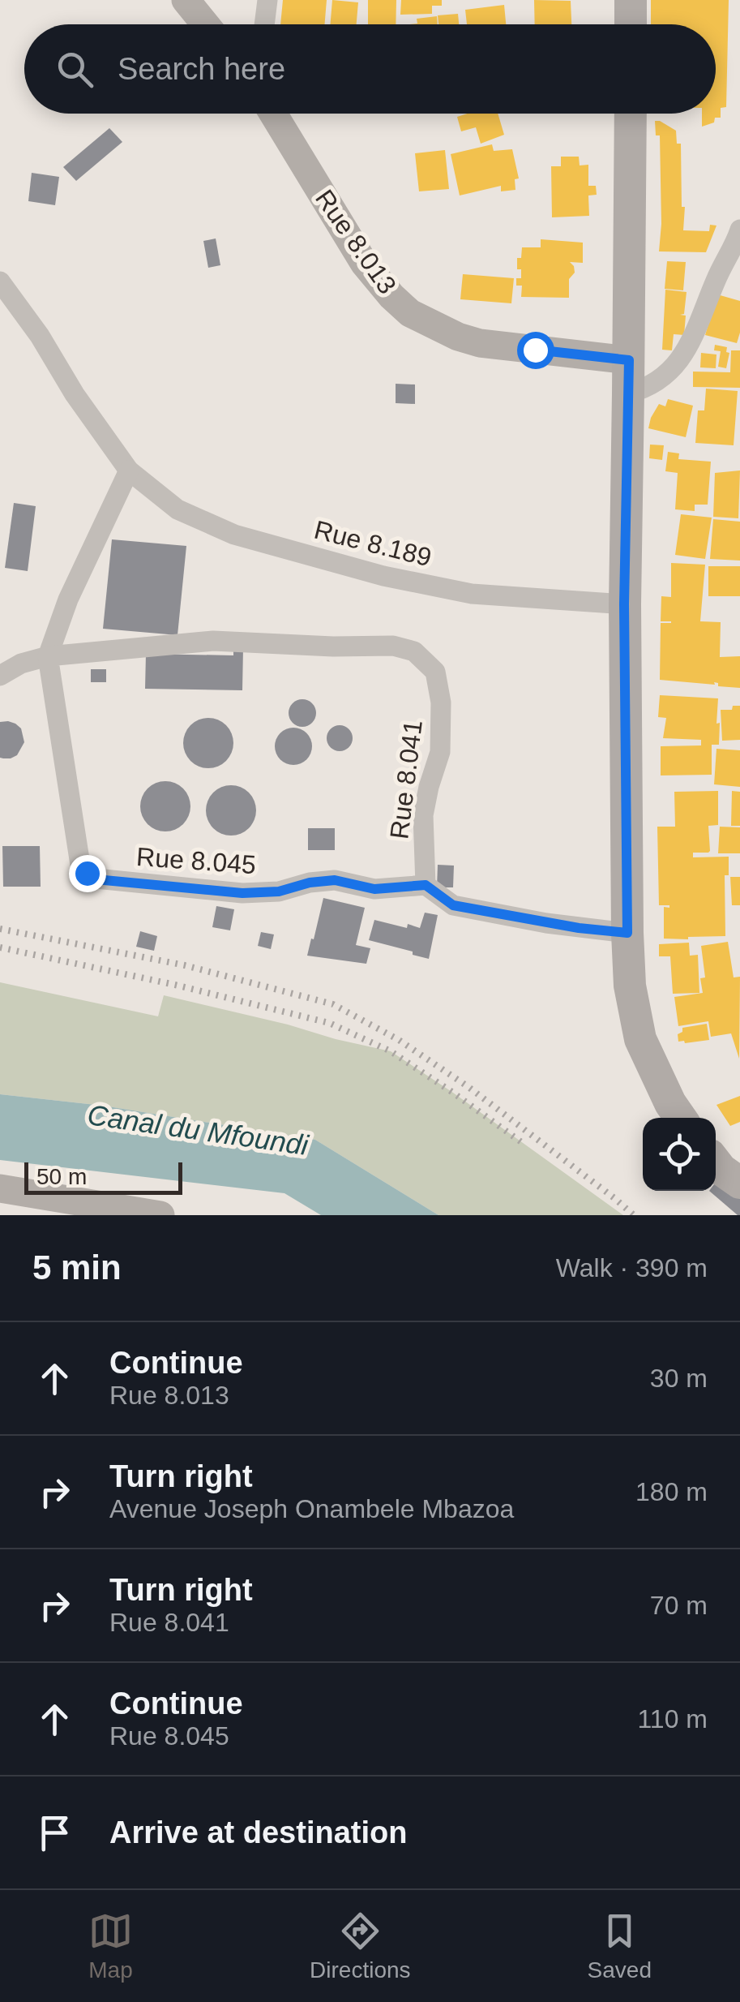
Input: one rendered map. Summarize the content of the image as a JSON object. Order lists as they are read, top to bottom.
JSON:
{
  "streets": {
    "street": [
      "Rue 8.013",
      "Rue 8.189",
      "Rue 8.041",
      "Rue 8.045"
    ]
  },
  "crossings": [
    ["Rue 8.041", "Rue 8.045"]
  ],
  "water": ["Canal du Mfoundi"],
  "scale_bar": "50 m",
  "page": {
    "search": "Search here",
    "scale": "50 m",
    "heading": ["5 min", "Walk · 390 m"],
    "list": [
      ["Continue", "Rue 8.013", "30 m"],
      ["Turn right", "Avenue Joseph Onambele Mbazoa", "180 m"],
      ["Turn right", "Rue 8.041", "70 m"],
      ["Continue", "Rue 8.045", "110 m"],
      "Arrive at destination"
    ],
    "nav": ["Map", "Directions", "Saved"]
  }
}
